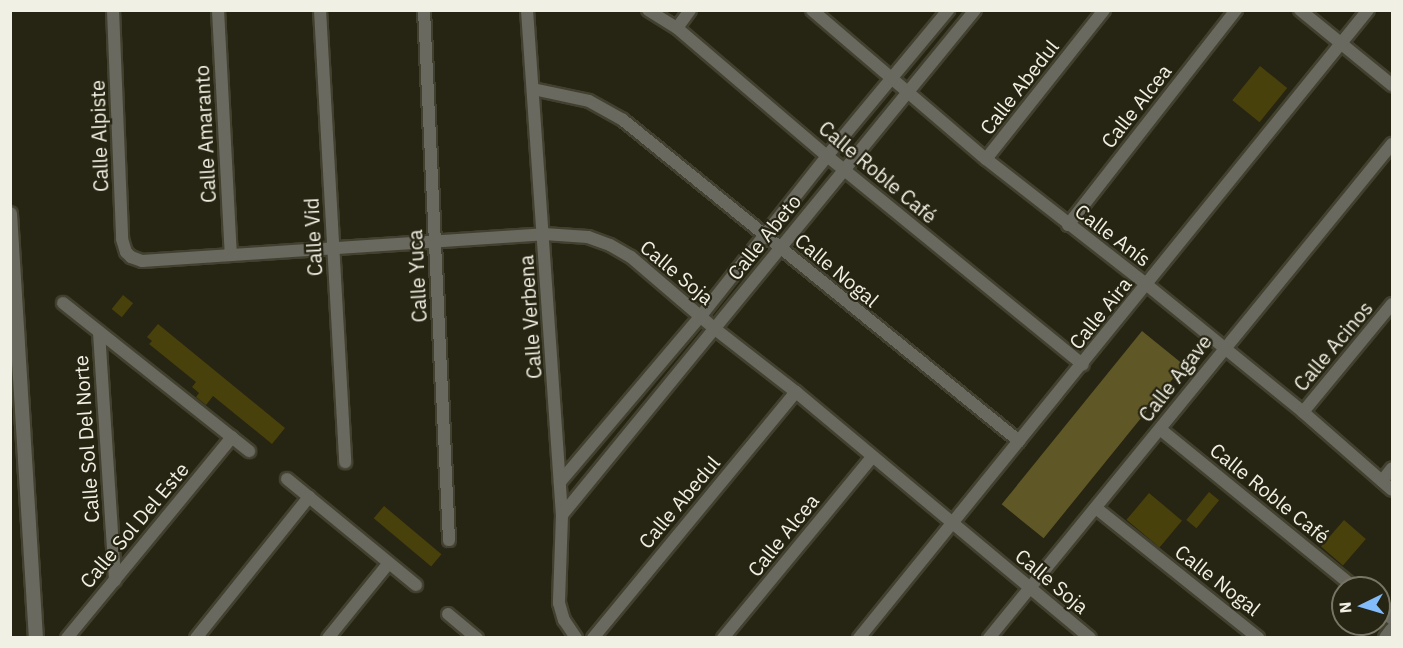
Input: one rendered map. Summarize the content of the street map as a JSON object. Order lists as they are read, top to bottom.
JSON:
{
  "streets": {
    "street": [
      "Calle Abedul",
      "Calle Alcea",
      "Calle Amaranto",
      "Calle Alpiste",
      "Calle Roble Café",
      "Calle Anís",
      "Calle Vid",
      "Calle Abeto",
      "Calle Nogal",
      "Calle Soja",
      "Calle Yuca",
      "Calle Aira",
      "Calle Verbena",
      "Calle Acinos",
      "Calle Agave",
      "Calle Sol Del Norte",
      "Calle Sol Del Este"
    ]
  },
  "crossings": [
    ["Calle Abedul", "Calle Anís"],
    ["Calle Abedul", "Calle Soja"],
    ["Calle Alcea", "Calle Anís"],
    ["Calle Alcea", "Calle Soja"],
    ["Calle Amaranto", "Calle Soja"],
    ["Calle Alpiste", "Calle Soja"],
    ["Calle Roble Café", "Calle Abeto"],
    ["Calle Roble Café", "Calle Aira"],
    ["Calle Roble Café", "Calle Agave"],
    ["Calle Anís", "Calle Abeto"],
    ["Calle Anís", "Calle Aira"],
    ["Calle Anís", "Calle Acinos"],
    ["Calle Anís", "Calle Agave"],
    ["Calle Vid", "Calle Soja"],
    ["Calle Abeto", "Calle Nogal"],
    ["Calle Abeto", "Calle Soja"],
    ["Calle Abeto", "Calle Verbena"],
    ["Calle Nogal", "Calle Aira"],
    ["Calle Nogal", "Calle Verbena"],
    ["Calle Nogal", "Calle Agave"],
    ["Calle Soja", "Calle Yuca"],
    ["Calle Soja", "Calle Aira"],
    ["Calle Soja", "Calle Verbena"],
    ["Calle Soja", "Calle Agave"],
    ["Calle Sol Del Norte", "Calle Sol Del Este"]
  ],
  "north": "left"
}
